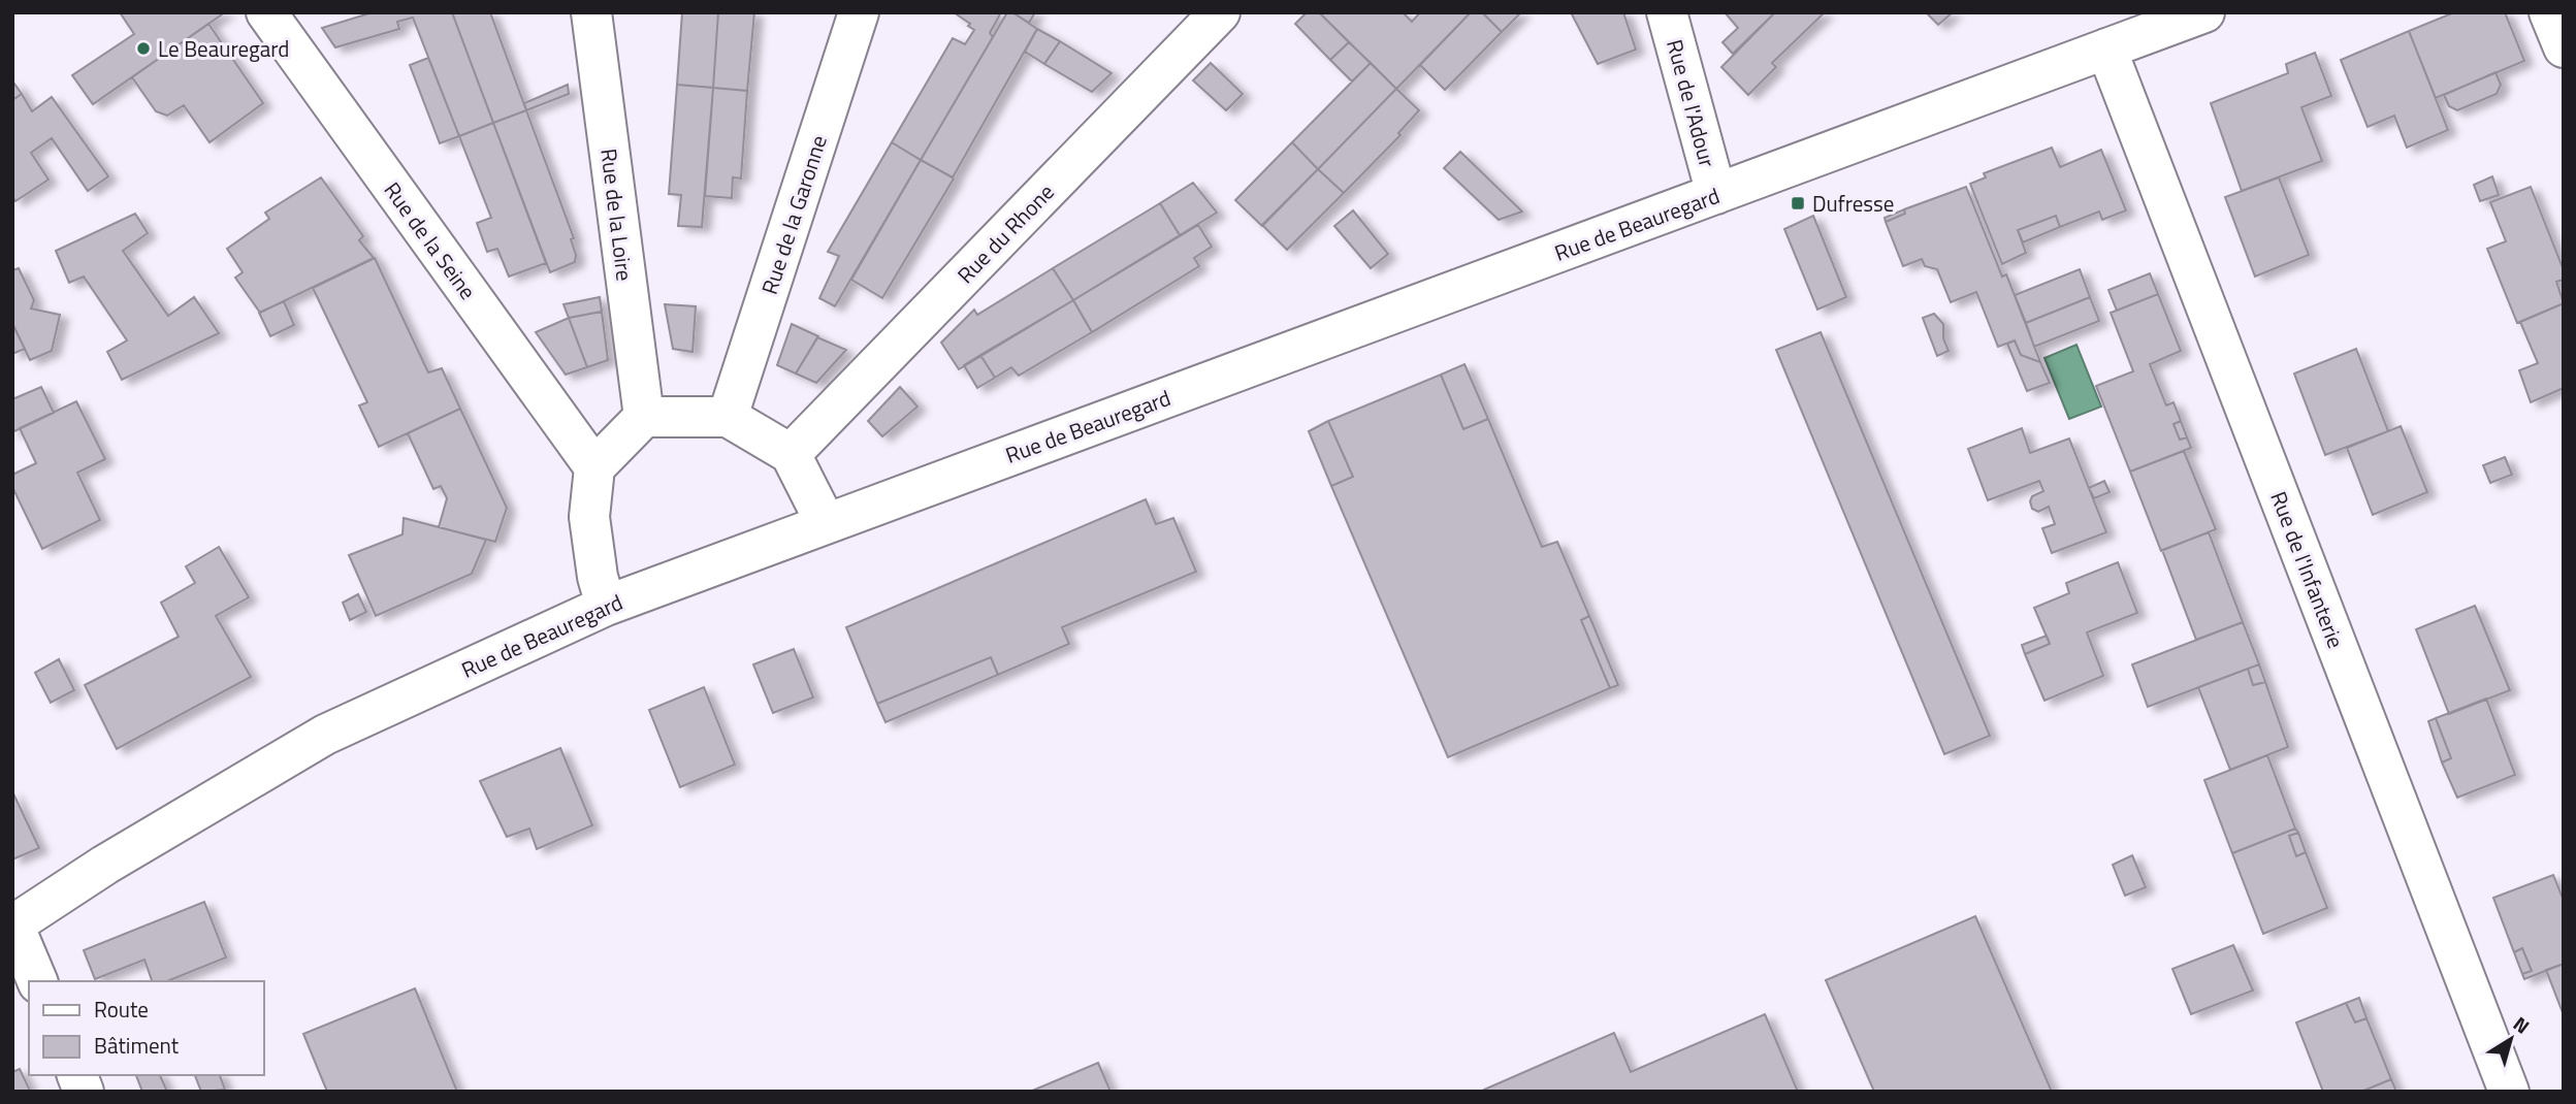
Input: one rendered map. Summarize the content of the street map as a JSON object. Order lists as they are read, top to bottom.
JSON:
{
  "streets": {
    "street": [
      "Rue de l'Adour",
      "Rue de la Loire",
      "Rue de la Garonne",
      "Rue de Beauregard",
      "Rue du Rhone",
      "Rue de la Seine",
      "Rue de l'Infanterie"
    ]
  },
  "crossings": [
    ["Rue de l'Adour", "Rue de Beauregard"],
    ["Rue de Beauregard", "Rue de l'Infanterie"]
  ],
  "places": {
    "other": ["Le Beauregard"],
    "transit": ["Dufresse"]
  },
  "legend": ["Route", "Bâtiment"],
  "north": "top right"
}
